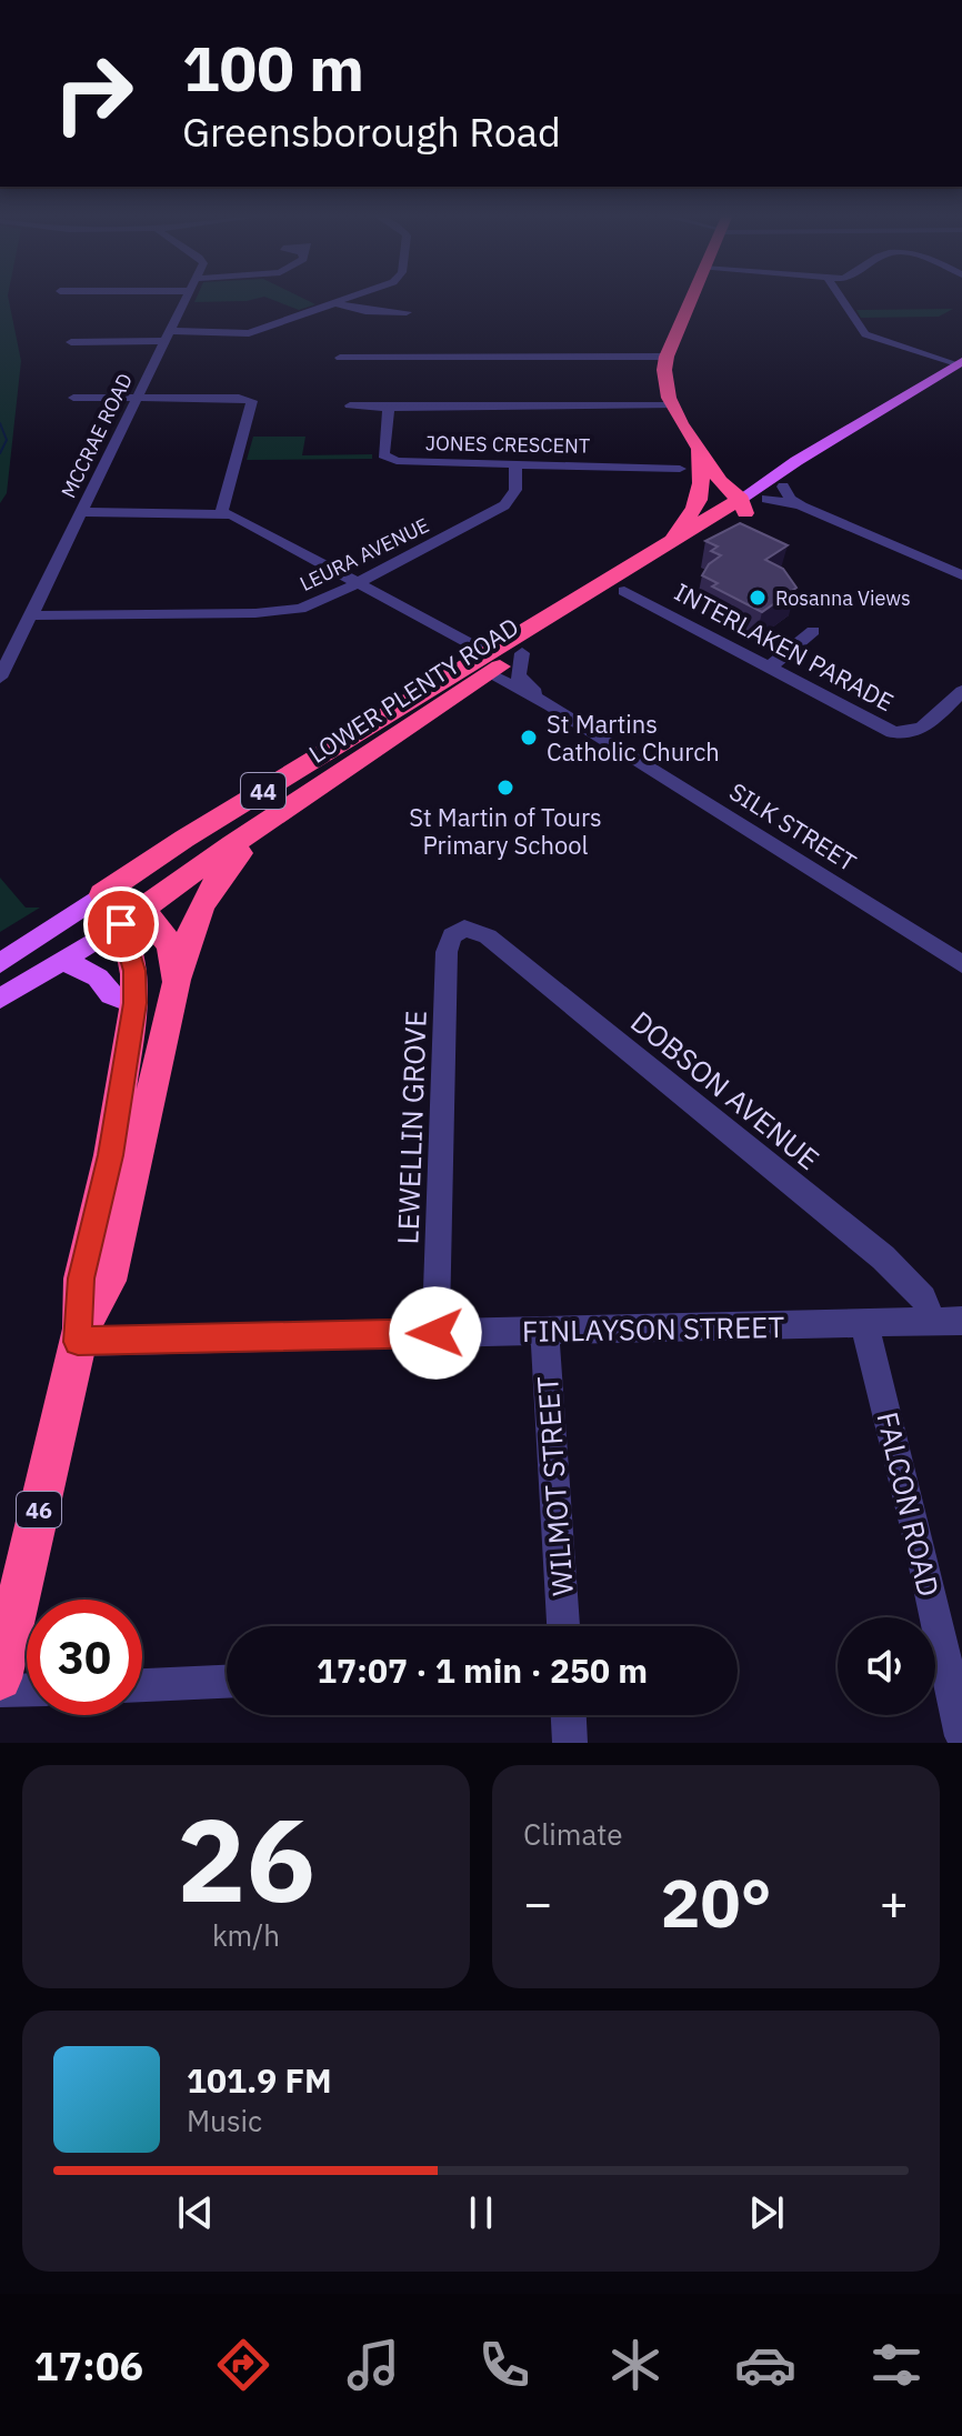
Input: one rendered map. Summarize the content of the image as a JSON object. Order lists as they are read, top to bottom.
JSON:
{
  "streets": {
    "highway": ["LOWER PLENTY ROAD", "44", "46"],
    "street": [
      "MCCRAE ROAD",
      "JONES CRESCENT",
      "LEURA AVENUE",
      "INTERLAKEN PARADE",
      "SILK STREET",
      "DOBSON AVENUE",
      "LEWELLIN GROVE",
      "FINLAYSON STREET",
      "WILMOT STREET",
      "FALCON ROAD"
    ]
  },
  "crossings": [
    ["MCCRAE ROAD", "LEURA AVENUE"],
    ["JONES CRESCENT", "LEURA AVENUE"],
    ["LEURA AVENUE", "SILK STREET"],
    ["INTERLAKEN PARADE", "LOWER PLENTY ROAD"],
    ["LOWER PLENTY ROAD", "44"],
    ["LOWER PLENTY ROAD", "SILK STREET"],
    ["LOWER PLENTY ROAD", "46"],
    ["DOBSON AVENUE", "LEWELLIN GROVE"],
    ["DOBSON AVENUE", "FINLAYSON STREET"],
    ["LEWELLIN GROVE", "FINLAYSON STREET"],
    ["FINLAYSON STREET", "WILMOT STREET"],
    ["FINLAYSON STREET", "FALCON ROAD"],
    ["FINLAYSON STREET", "46"]
  ],
  "places": ["Rosanna Views", "St Martins Catholic Church", "St Martin of Tours Primary School"],
  "page": {
    "turn": ["100 m", "Greensborough Road"],
    "limit": "30",
    "trip": "17:07 · 1 min · 250 m",
    "tile": [
      ["26", "km/h"],
      "Climate"
    ],
    "heat": ["−", "20°", "+"],
    "song": ["101.9 FM", "Music"],
    "tabs": "17:06"
  }
}
